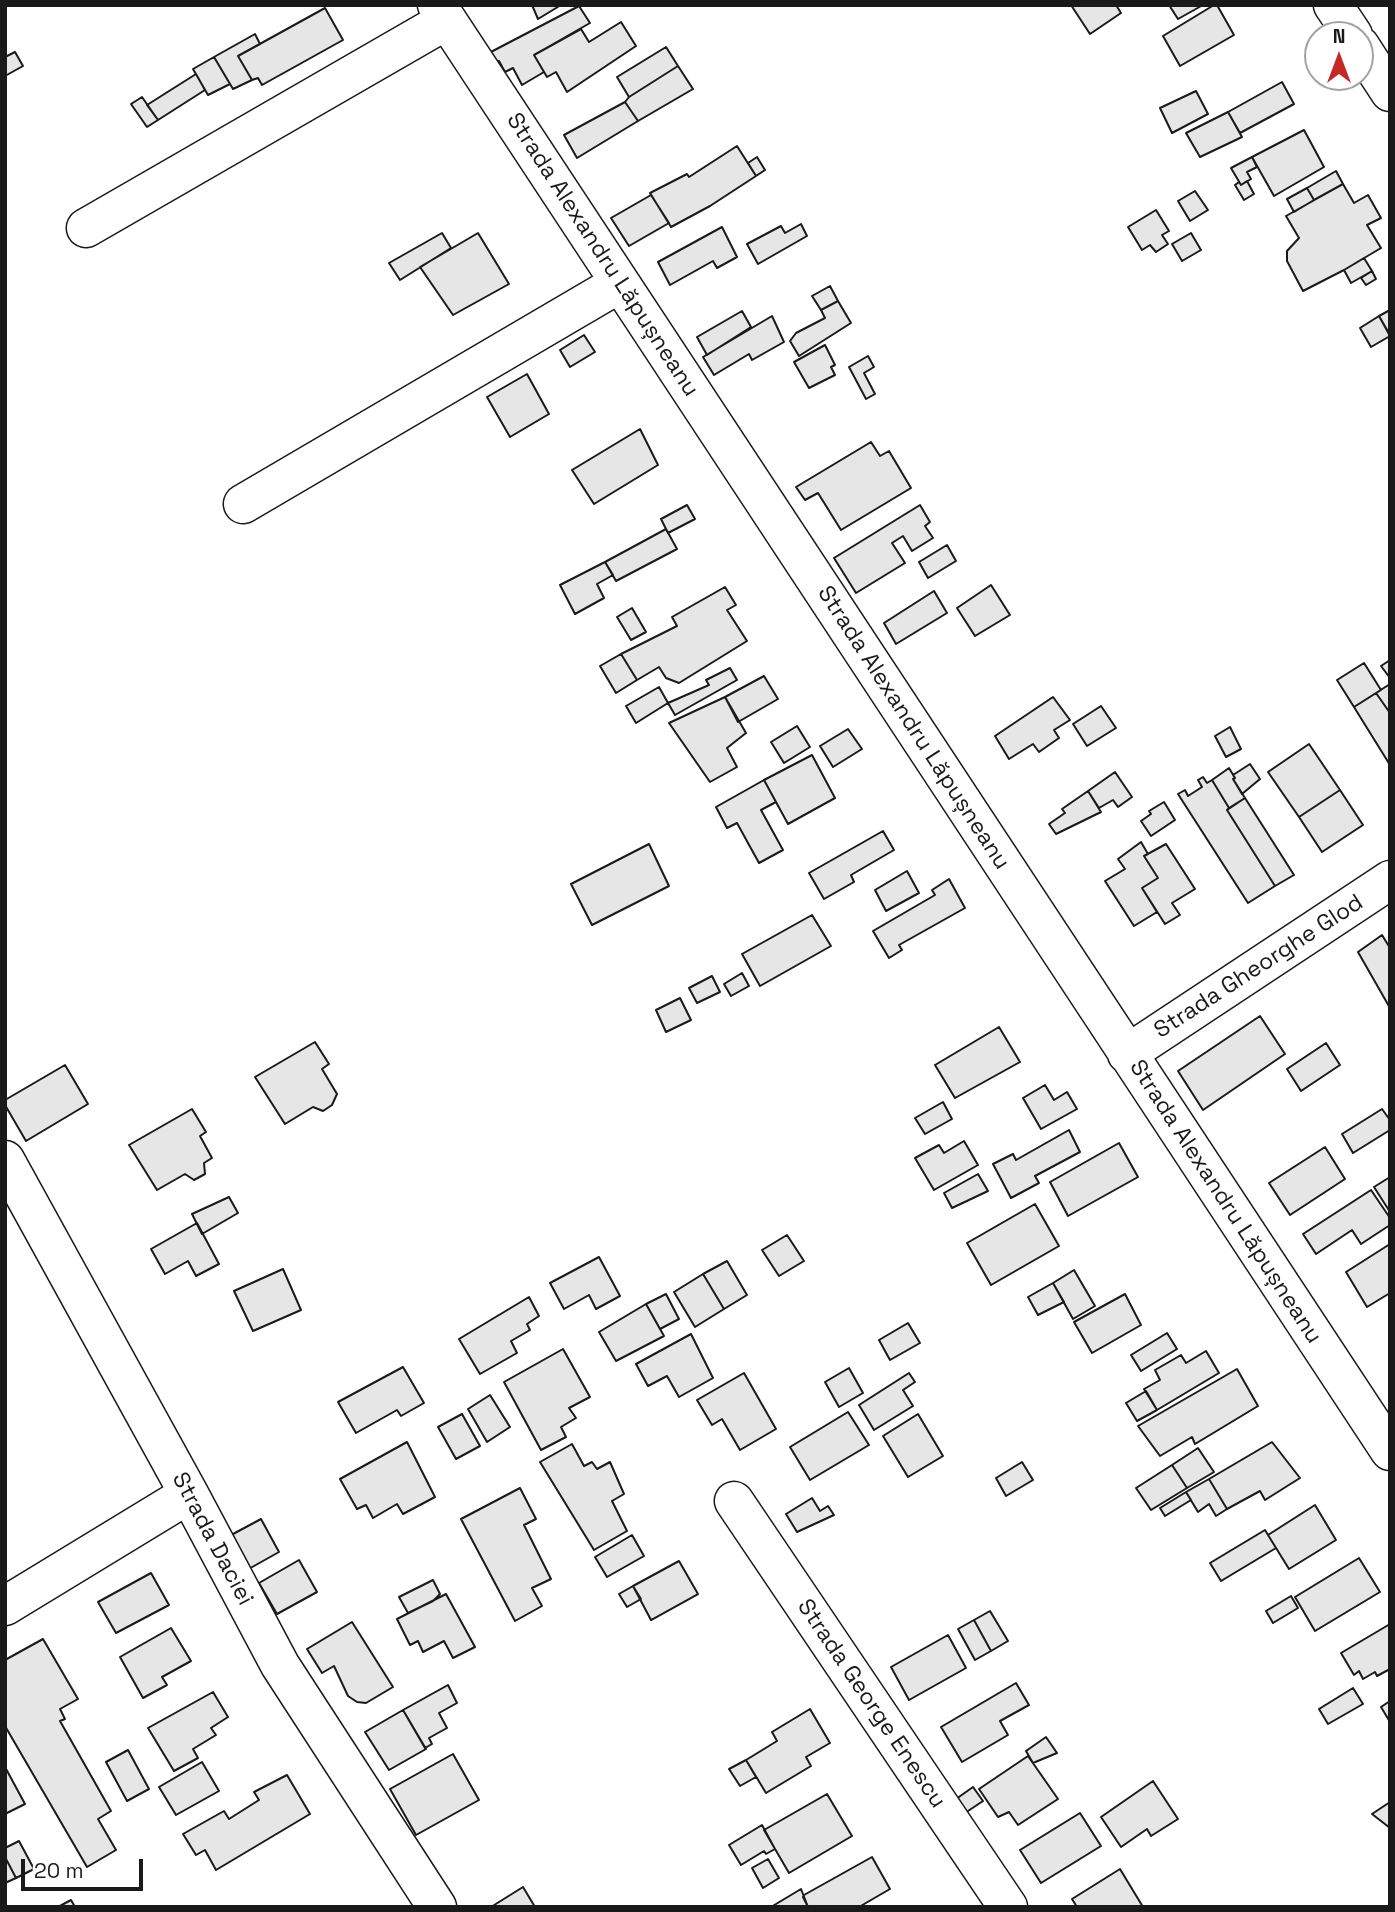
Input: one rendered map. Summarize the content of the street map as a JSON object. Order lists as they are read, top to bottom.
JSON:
{
  "streets": {
    "street": [
      "Strada Alexandru Lăpușneanu",
      "Strada Gheorghe Glod",
      "Strada Daciei",
      "Strada George Enescu"
    ]
  },
  "crossings": [
    ["Strada Alexandru Lăpușneanu", "Strada Gheorghe Glod"]
  ],
  "scale_bar": "20 m",
  "north": "top"
}
